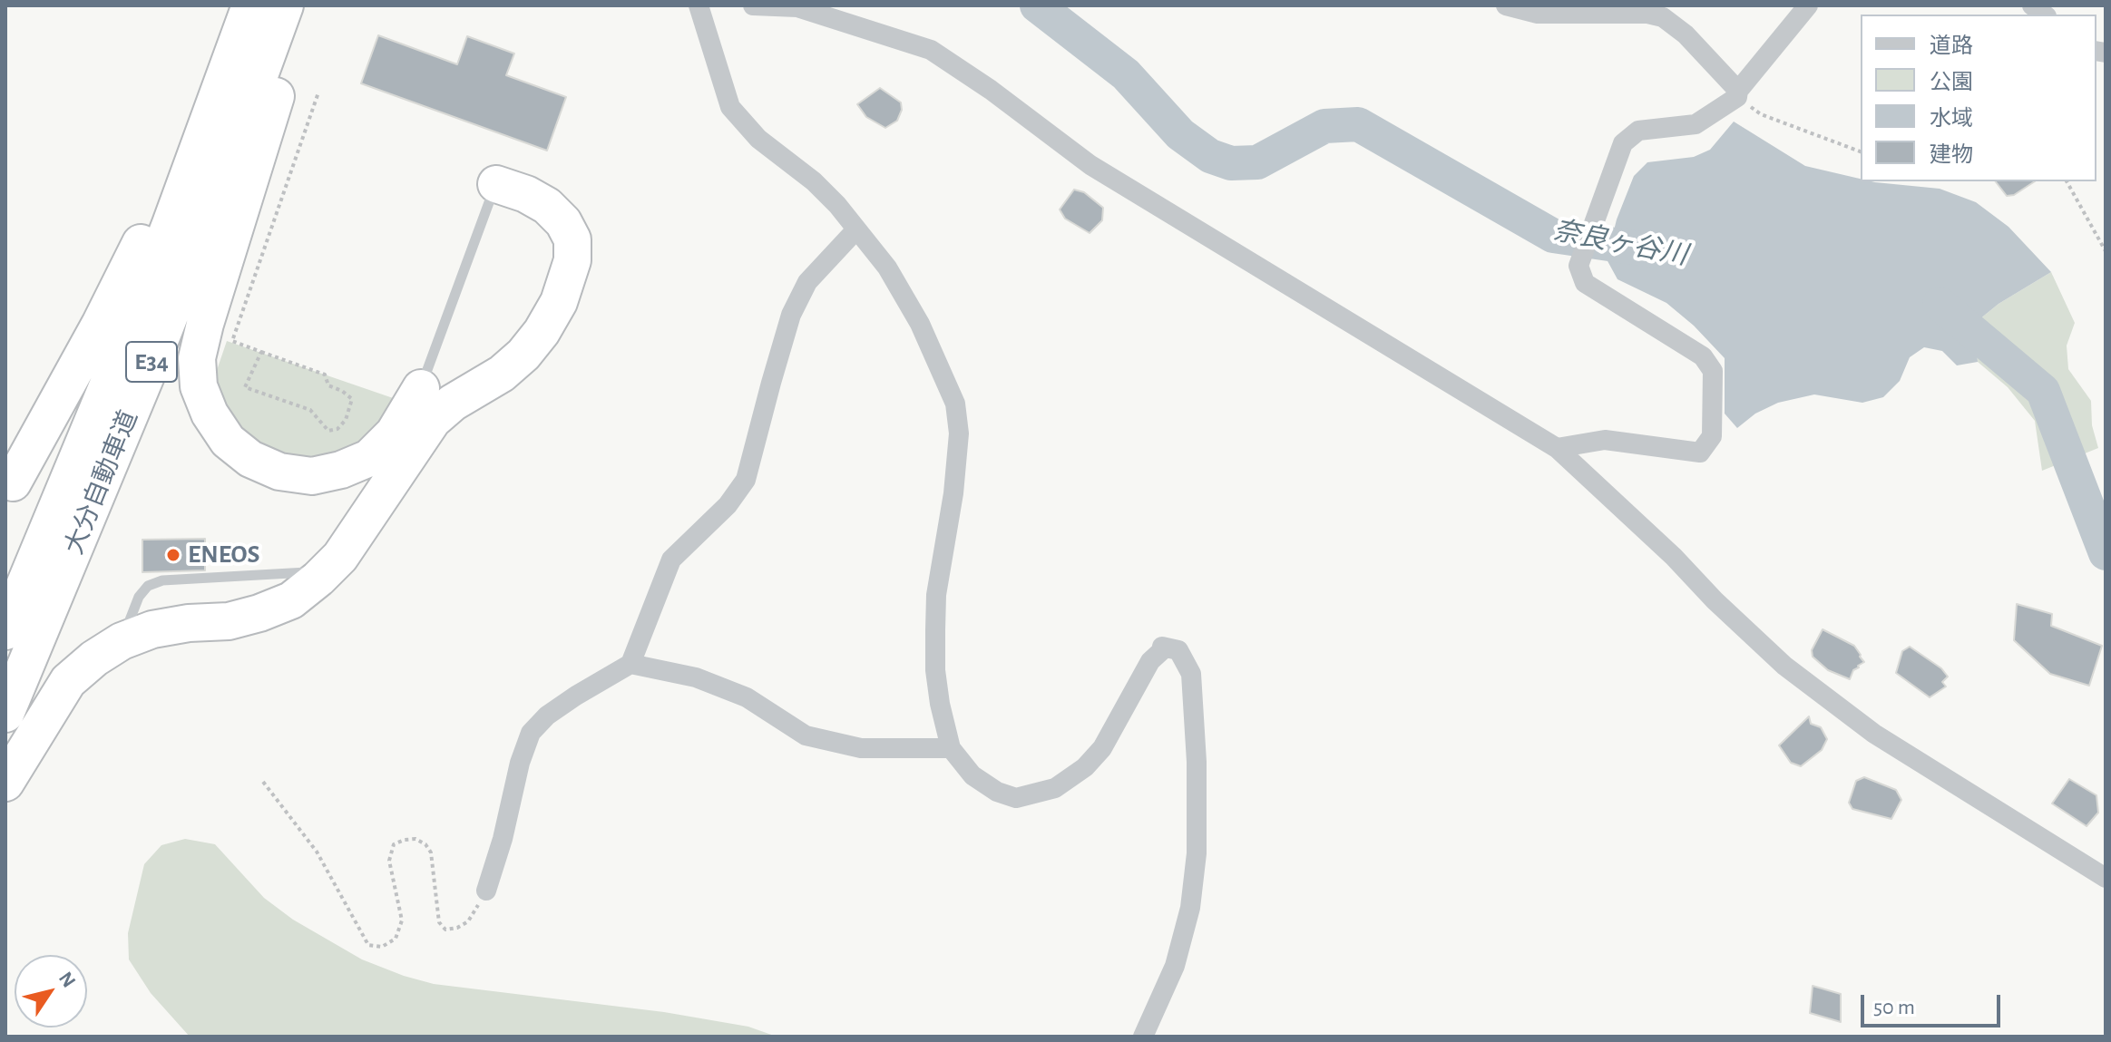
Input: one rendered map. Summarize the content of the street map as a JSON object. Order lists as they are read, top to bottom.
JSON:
{
  "streets": {
    "highway": ["E34", "大分自動車道"]
  },
  "water": ["奈良ヶ谷川"],
  "places": ["ENEOS"],
  "legend": [
    "道路",
    "公園",
    "水域",
    "建物"
  ],
  "scale_bar": "50 m",
  "north": "top right"
}
